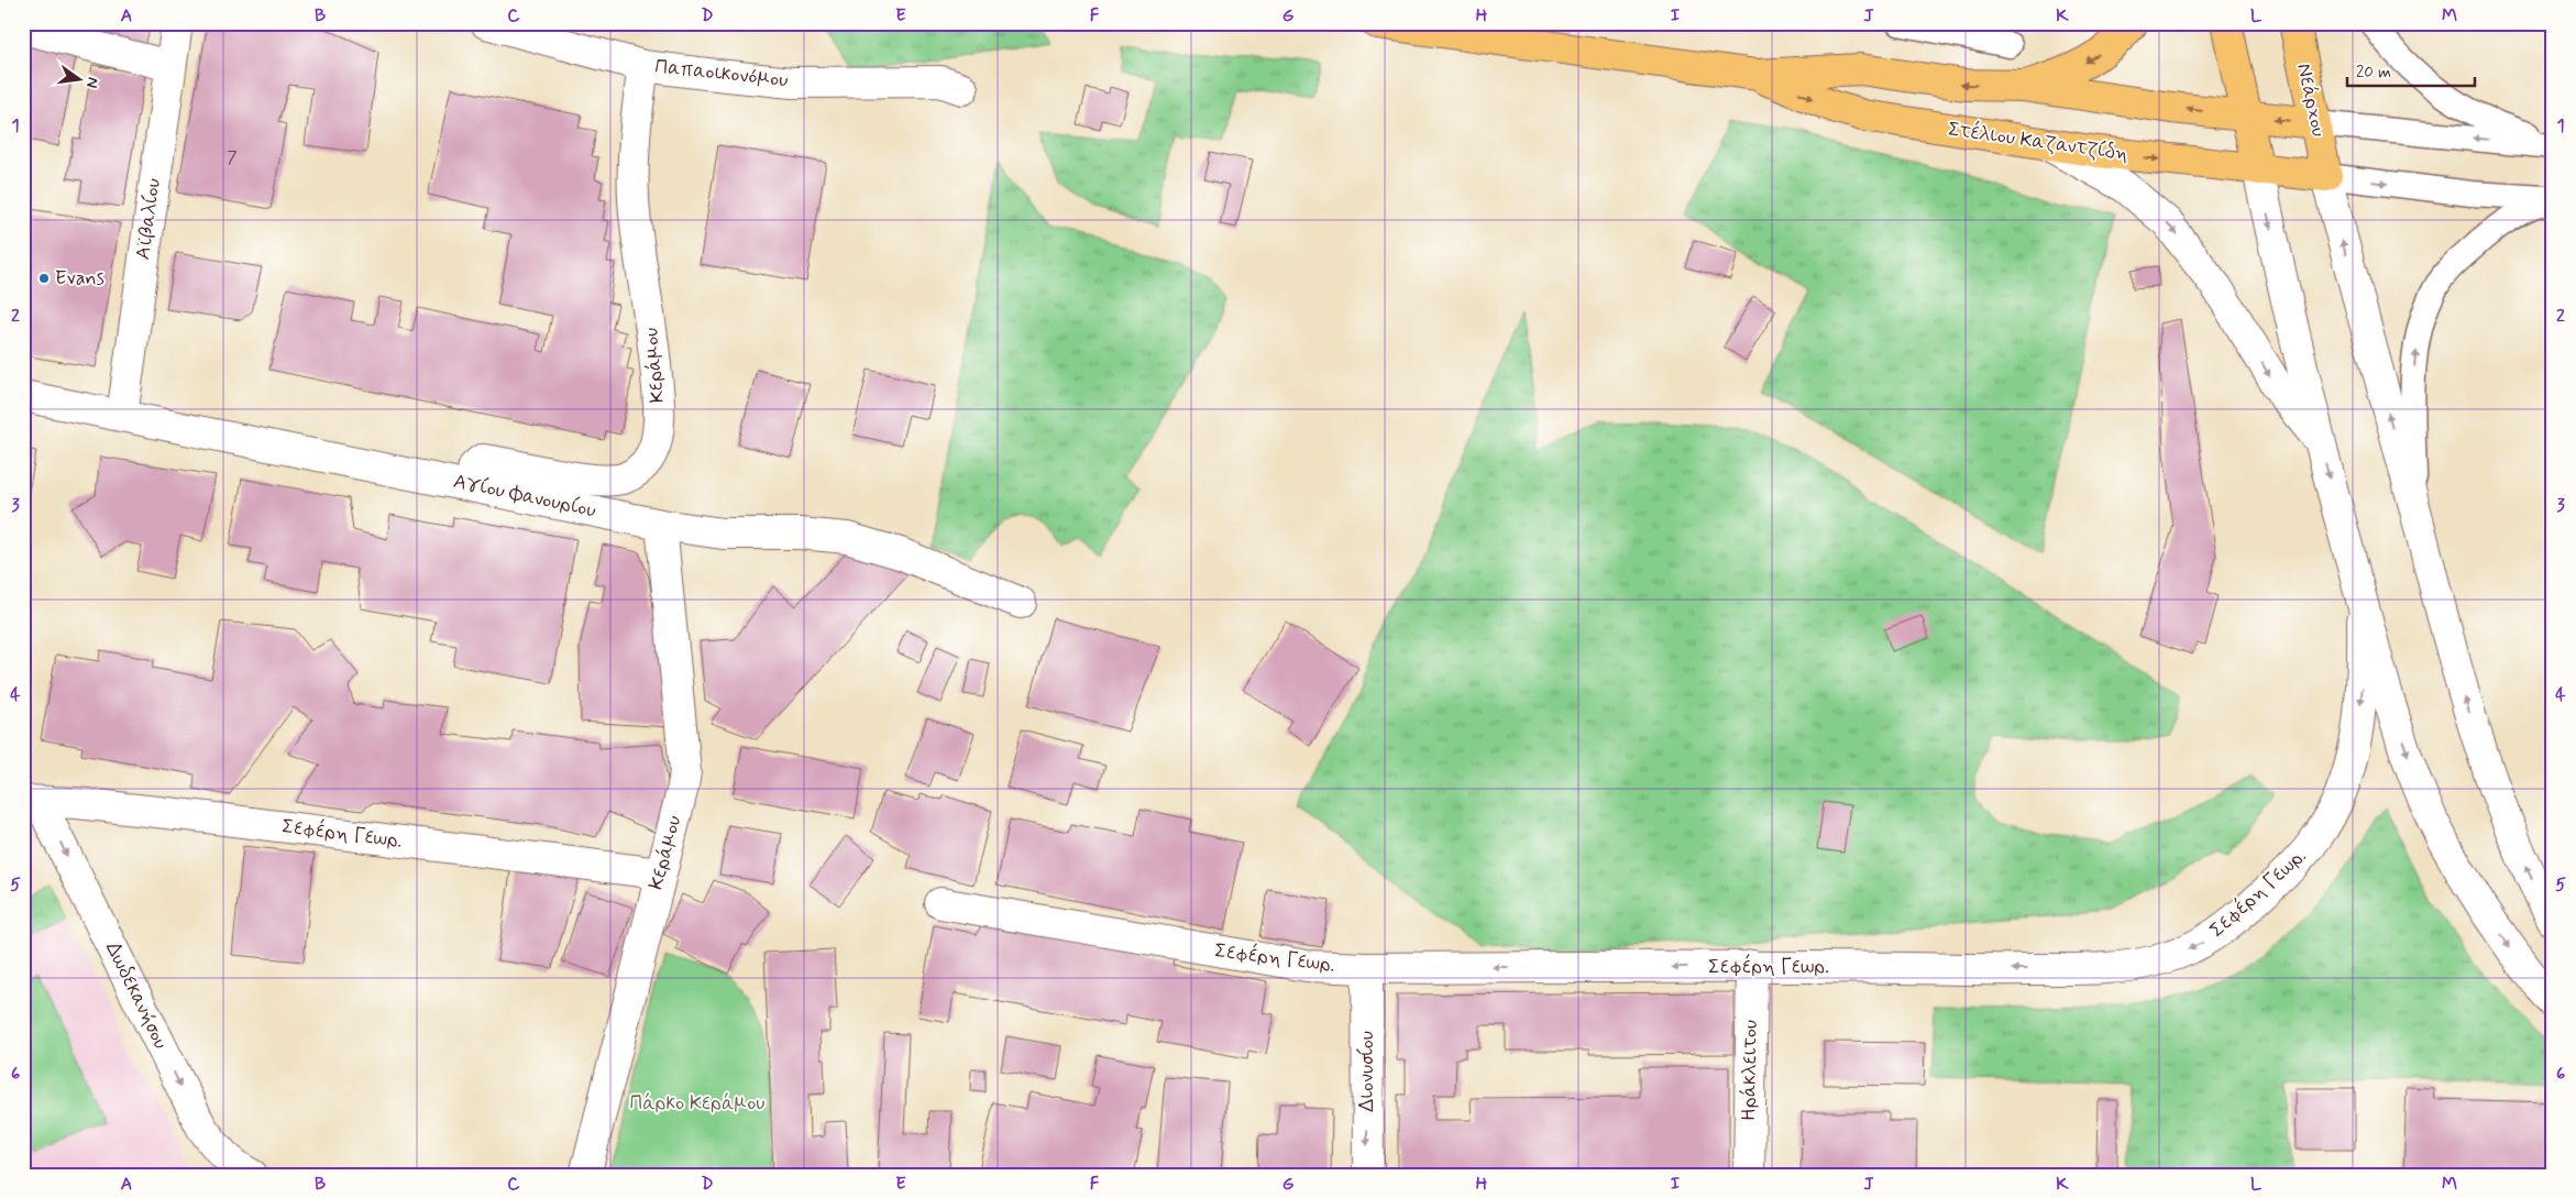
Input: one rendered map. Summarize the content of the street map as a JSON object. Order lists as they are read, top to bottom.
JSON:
{
  "streets": {
    "main road": ["Νεάρχου", "Στέλιου Καζαντζίδη"],
    "street": [
      "Παπαοικονόμου",
      "Αϊβαλίου",
      "Κεράμου",
      "Αγίου Φανουρίου",
      "Σεφέρη Γεωρ.",
      "Δωδεκανήσου",
      "Ηράκλειτου",
      "Διονυσίου"
    ]
  },
  "crossings": [
    ["Παπαοικονόμου", "Κεράμου"],
    ["Νεάρχου", "Στέλιου Καζαντζίδη"],
    ["Αϊβαλίου", "Αγίου Φανουρίου"],
    ["Κεράμου", "Αγίου Φανουρίου"],
    ["Κεράμου", "Σεφέρη Γεωρ."],
    ["Σεφέρη Γεωρ.", "Δωδεκανήσου"],
    ["Σεφέρη Γεωρ.", "Ηράκλειτου"],
    ["Σεφέρη Γεωρ.", "Διονυσίου"]
  ],
  "one_way": ["Σεφέρη Γεωρ.", "Δωδεκανήσου", "Διονυσίου"],
  "parks": ["Πάρκο Κεράμου"],
  "places": ["Evans"],
  "house_numbers": ["7"],
  "scale_bar": "20 m",
  "north": "right",
  "grid": {
    "columns": [
      "A",
      "B",
      "C",
      "D",
      "E",
      "F",
      "G",
      "H",
      "I",
      "J",
      "K",
      "L",
      "M"
    ],
    "rows": [
      "1",
      "2",
      "3",
      "4",
      "5",
      "6"
    ]
  }
}
